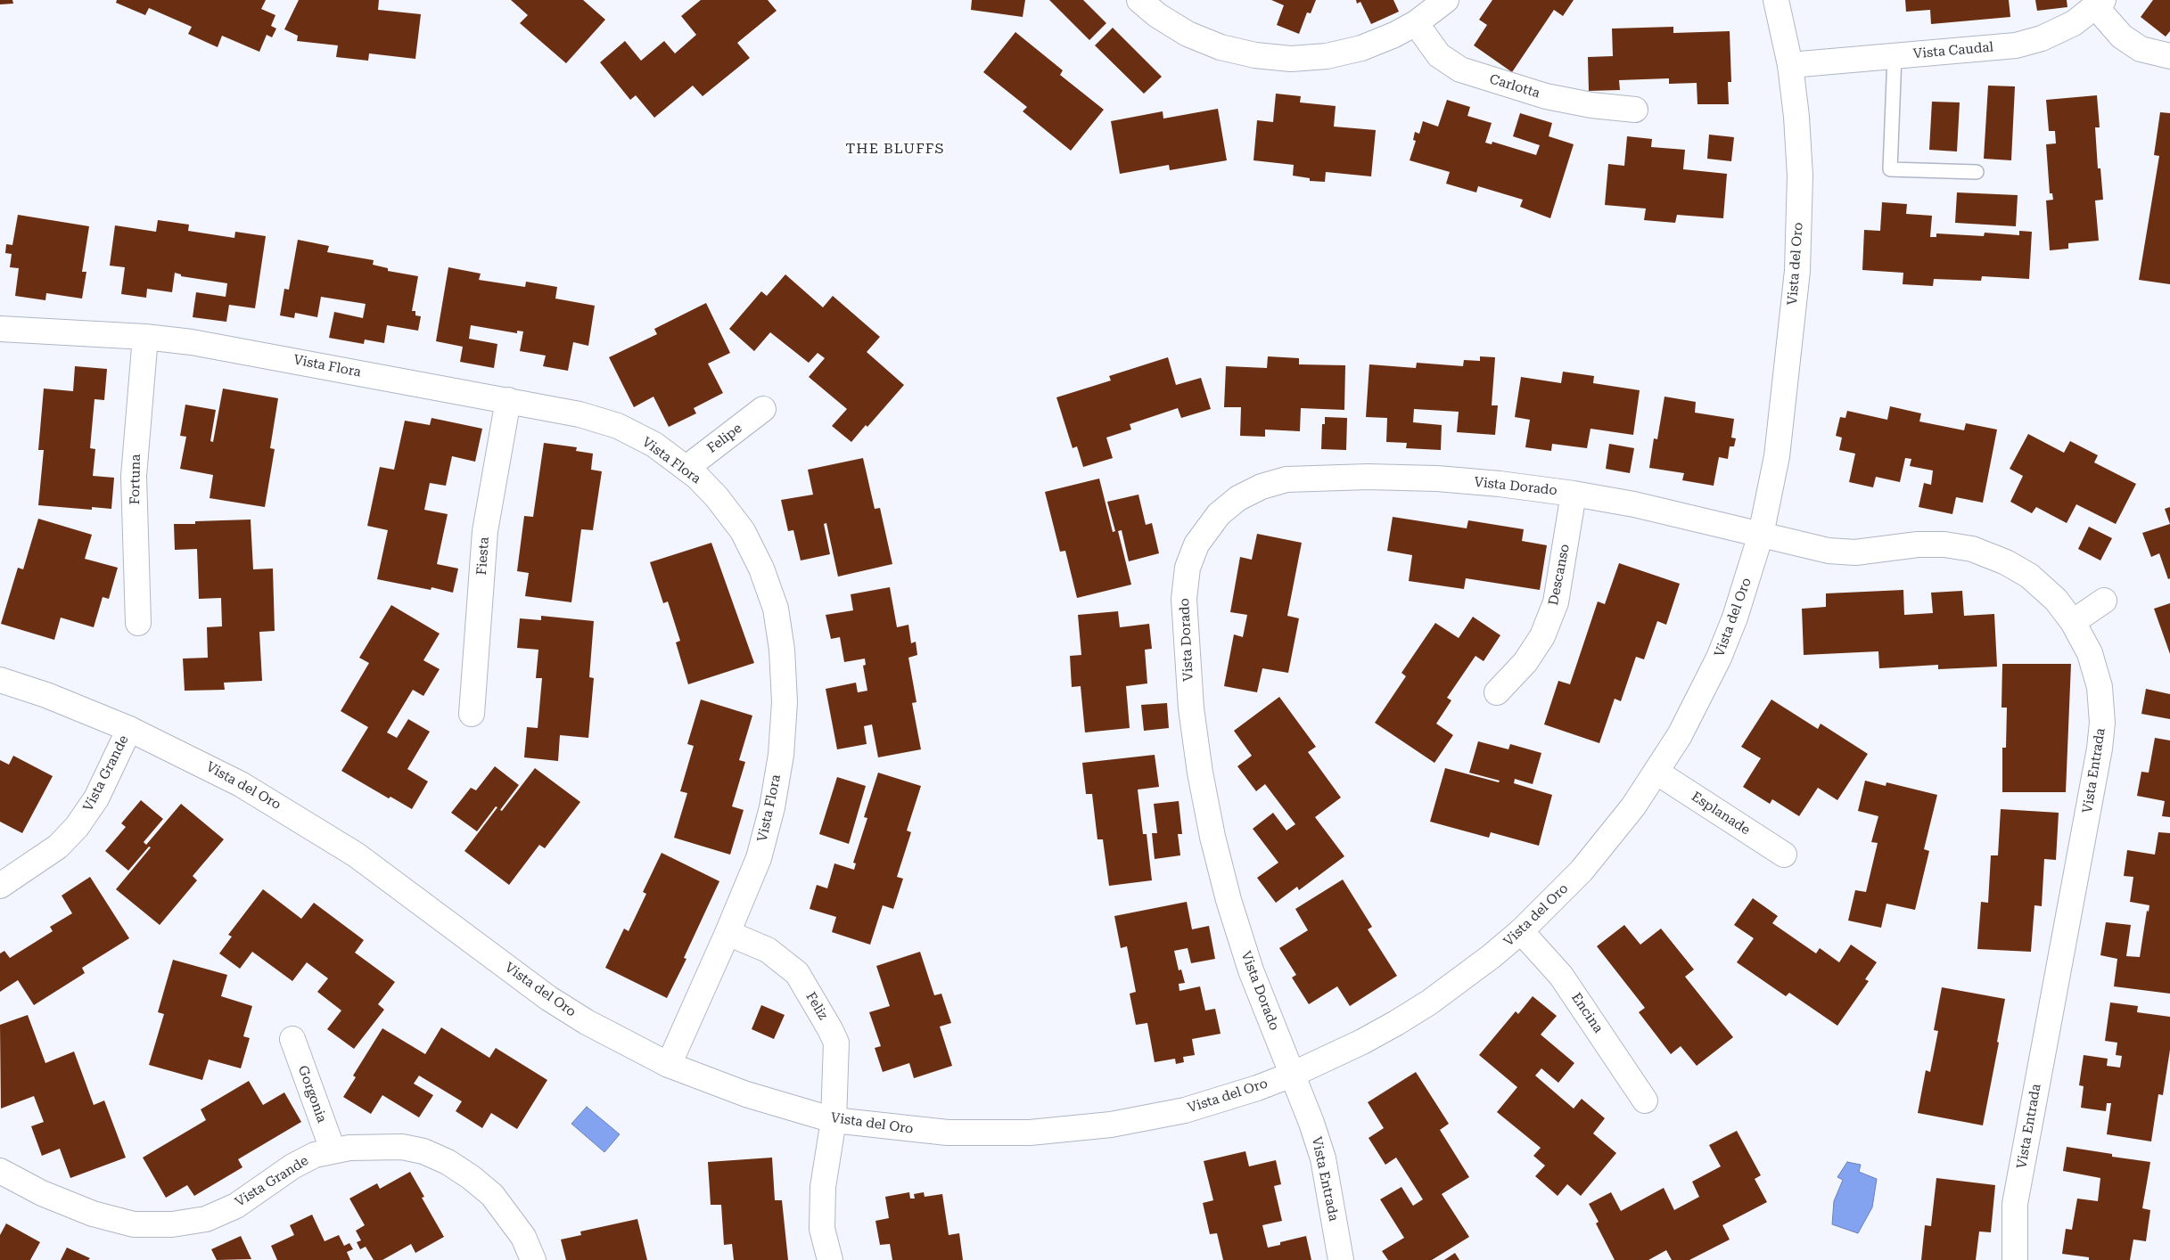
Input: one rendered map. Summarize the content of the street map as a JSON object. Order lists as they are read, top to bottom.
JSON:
{
  "streets": {
    "street": [
      "Vista Caudal",
      "Carlotta",
      "Vista del Oro",
      "Vista Flora",
      "Felipe",
      "Fortuna",
      "Vista Dorado",
      "Fiesta",
      "Descanso",
      "Vista Entrada",
      "Vista Grande",
      "Esplanade",
      "Feliz",
      "Encina",
      "Gorgonia"
    ]
  },
  "crossings": [
    ["Vista Caudal", "Vista del Oro"],
    ["Vista del Oro", "Vista Flora"],
    ["Vista del Oro", "Vista Dorado"],
    ["Vista del Oro", "Vista Entrada"],
    ["Vista del Oro", "Vista Grande"],
    ["Vista del Oro", "Esplanade"],
    ["Vista del Oro", "Feliz"],
    ["Vista del Oro", "Encina"],
    ["Vista Flora", "Felipe"],
    ["Vista Flora", "Fortuna"],
    ["Vista Flora", "Fiesta"],
    ["Vista Flora", "Feliz"],
    ["Vista Dorado", "Descanso"],
    ["Vista Dorado", "Vista Entrada"],
    ["Vista Grande", "Gorgonia"]
  ],
  "districts": ["THE BLUFFS"]
}
